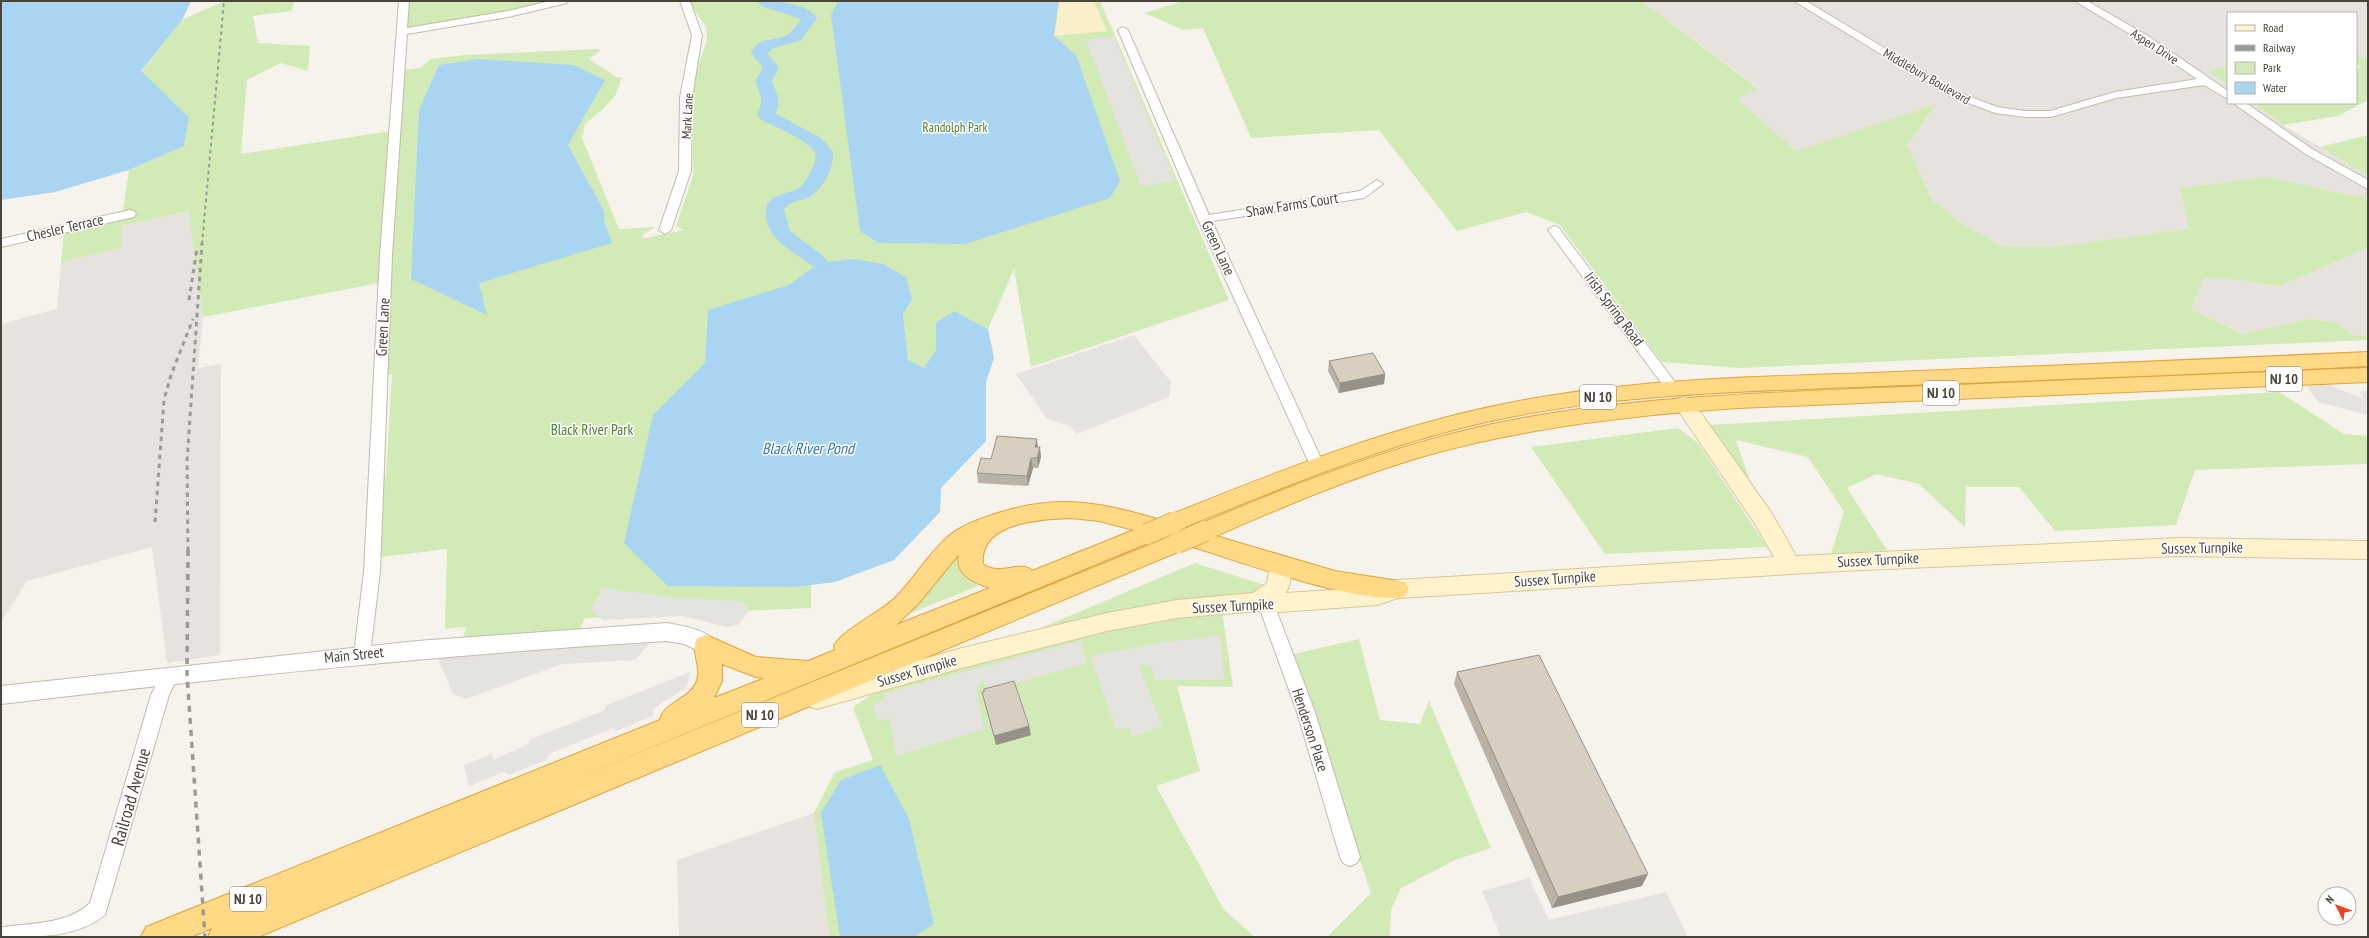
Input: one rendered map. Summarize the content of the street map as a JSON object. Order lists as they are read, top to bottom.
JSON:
{
  "streets": {
    "highway": ["NJ 10"],
    "main road": ["Irish Spring Road", "Sussex Turnpike"],
    "street": [
      "Aspen Drive",
      "Middlebury Boulevard",
      "Mark Lane",
      "Shaw Farms Court",
      "Chesler Terrace",
      "Green Lane",
      "Main Street",
      "Henderson Place",
      "Railroad Avenue"
    ]
  },
  "crossings": [
    ["Aspen Drive", "Middlebury Boulevard"],
    ["Shaw Farms Court", "Green Lane"],
    ["Green Lane", "NJ 10"],
    ["Green Lane", "Main Street"],
    ["Irish Spring Road", "NJ 10"],
    ["Irish Spring Road", "Sussex Turnpike"],
    ["NJ 10", "Sussex Turnpike"],
    ["Sussex Turnpike", "Henderson Place"],
    ["Main Street", "Railroad Avenue"]
  ],
  "water": ["Black River Pond"],
  "parks": ["Randolph Park", "Black River Park"],
  "legend": [
    "Road",
    "Railway",
    "Park",
    "Water"
  ],
  "north": "top left"
}
